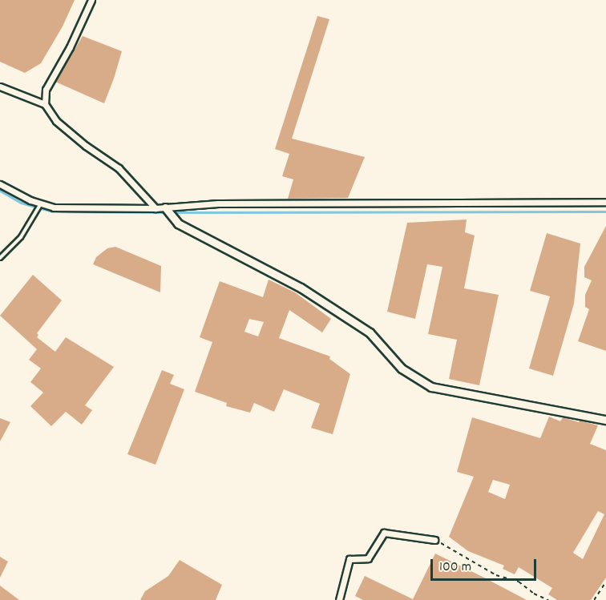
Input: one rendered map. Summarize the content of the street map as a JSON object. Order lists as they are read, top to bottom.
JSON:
{
  "scale_bar": "100 m"
}
